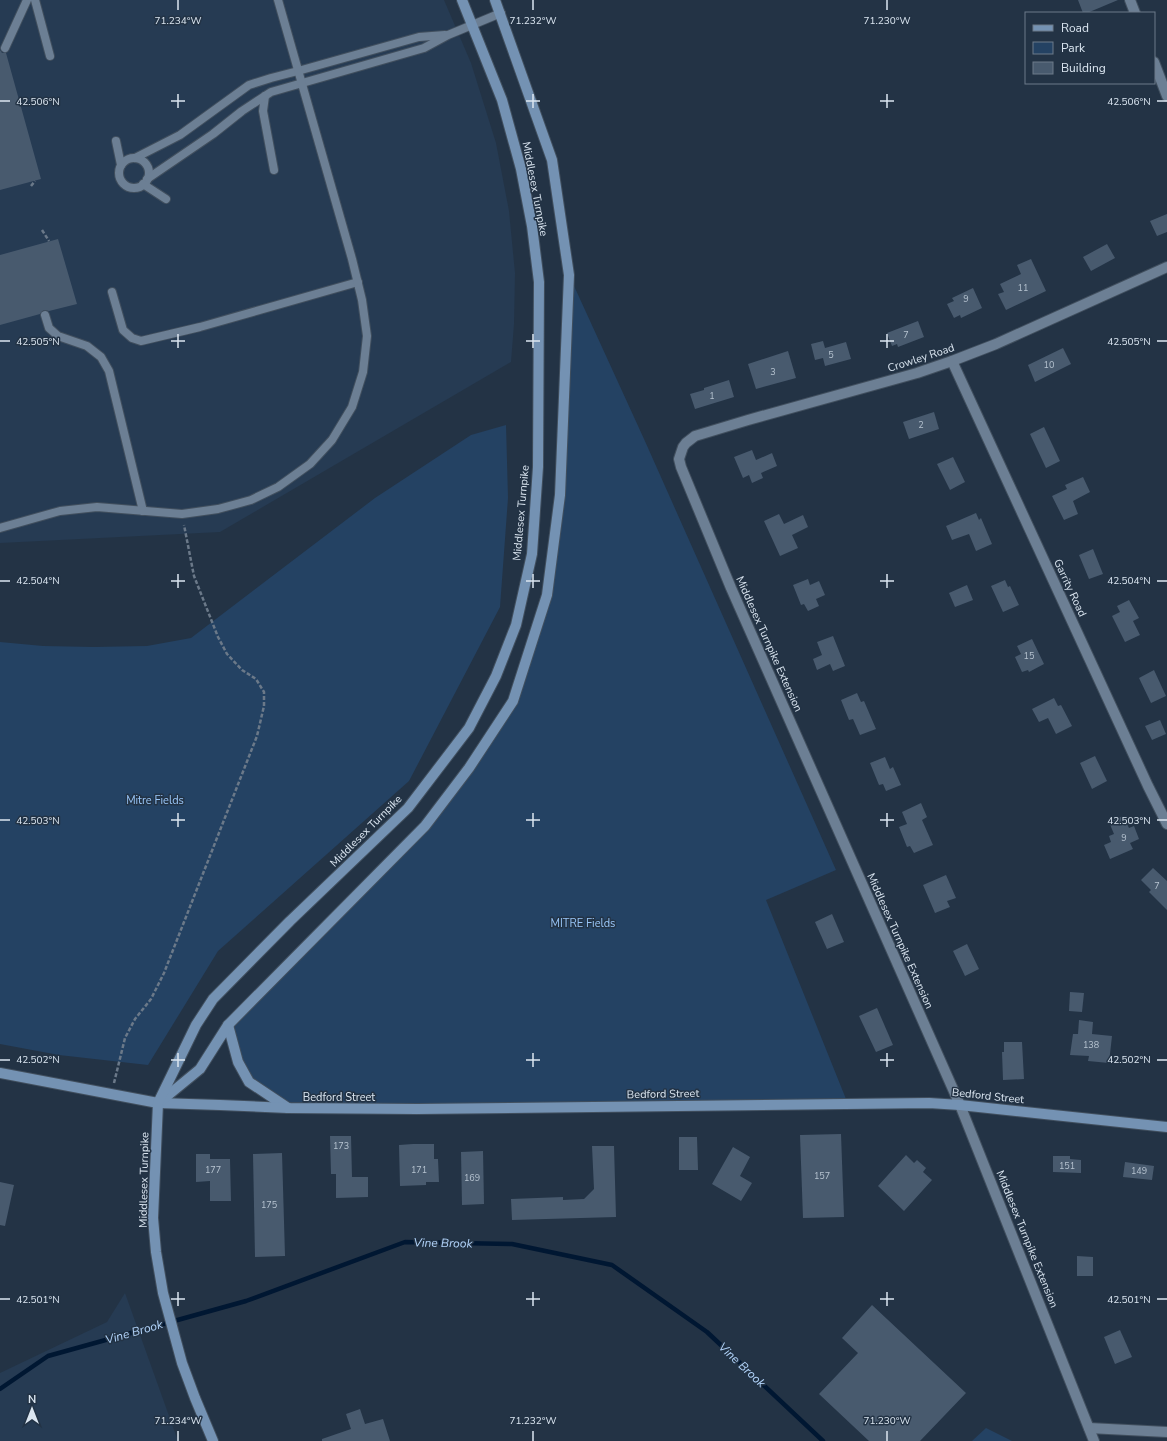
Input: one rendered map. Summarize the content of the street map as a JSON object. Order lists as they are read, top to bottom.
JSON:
{
  "streets": {
    "main road": ["Middlesex Turnpike", "Bedford Street"],
    "street": ["Crowley Road", "Garrity Road", "Middlesex Turnpike Extension"]
  },
  "crossings": [
    ["Middlesex Turnpike", "Bedford Street"],
    ["Crowley Road", "Garrity Road"],
    ["Crowley Road", "Middlesex Turnpike Extension"],
    ["Middlesex Turnpike Extension", "Bedford Street"]
  ],
  "water": ["Vine Brook"],
  "parks": ["Mitre Fields", "MITRE Fields"],
  "house_numbers": [
    "11",
    "9",
    "7",
    "5",
    "10",
    "3",
    "1",
    "2",
    "15",
    "9",
    "7",
    "138",
    "173",
    "151",
    "177",
    "171",
    "149",
    "157",
    "169",
    "175"
  ],
  "legend": ["Road", "Park", "Building"],
  "north": "top",
  "coordinates": [
    "71.234°W",
    "71.232°W",
    "71.230°W",
    "42.506°N",
    "42.505°N",
    "42.504°N",
    "42.503°N",
    "42.502°N",
    "42.501°N"
  ]
}
